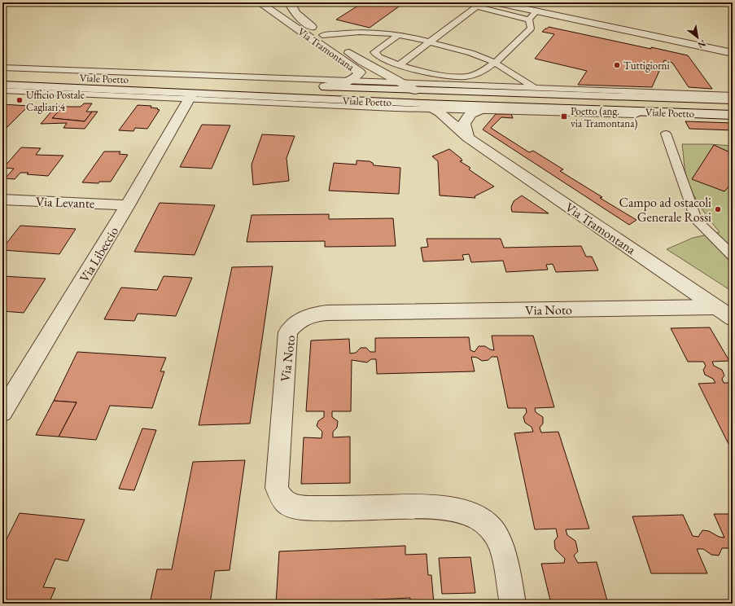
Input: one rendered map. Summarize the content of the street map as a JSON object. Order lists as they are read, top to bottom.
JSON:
{
  "streets": {
    "street": [
      "Via Tramontana",
      "Viale Poetto",
      "Via Levante",
      "Via Libeccio",
      "Via Noto"
    ]
  },
  "crossings": [
    ["Via Tramontana", "Viale Poetto"],
    ["Via Tramontana", "Via Noto"],
    ["Viale Poetto", "Via Libeccio"],
    ["Via Levante", "Via Libeccio"]
  ],
  "places": {
    "other": ["Tuttigiorni", "Ufficio Postale Cagliari 4", "Campo ad ostacoli Generale Rossi"],
    "transit": ["Poetto (ang. via Tramontana)"]
  },
  "north": "bottom right"
}
